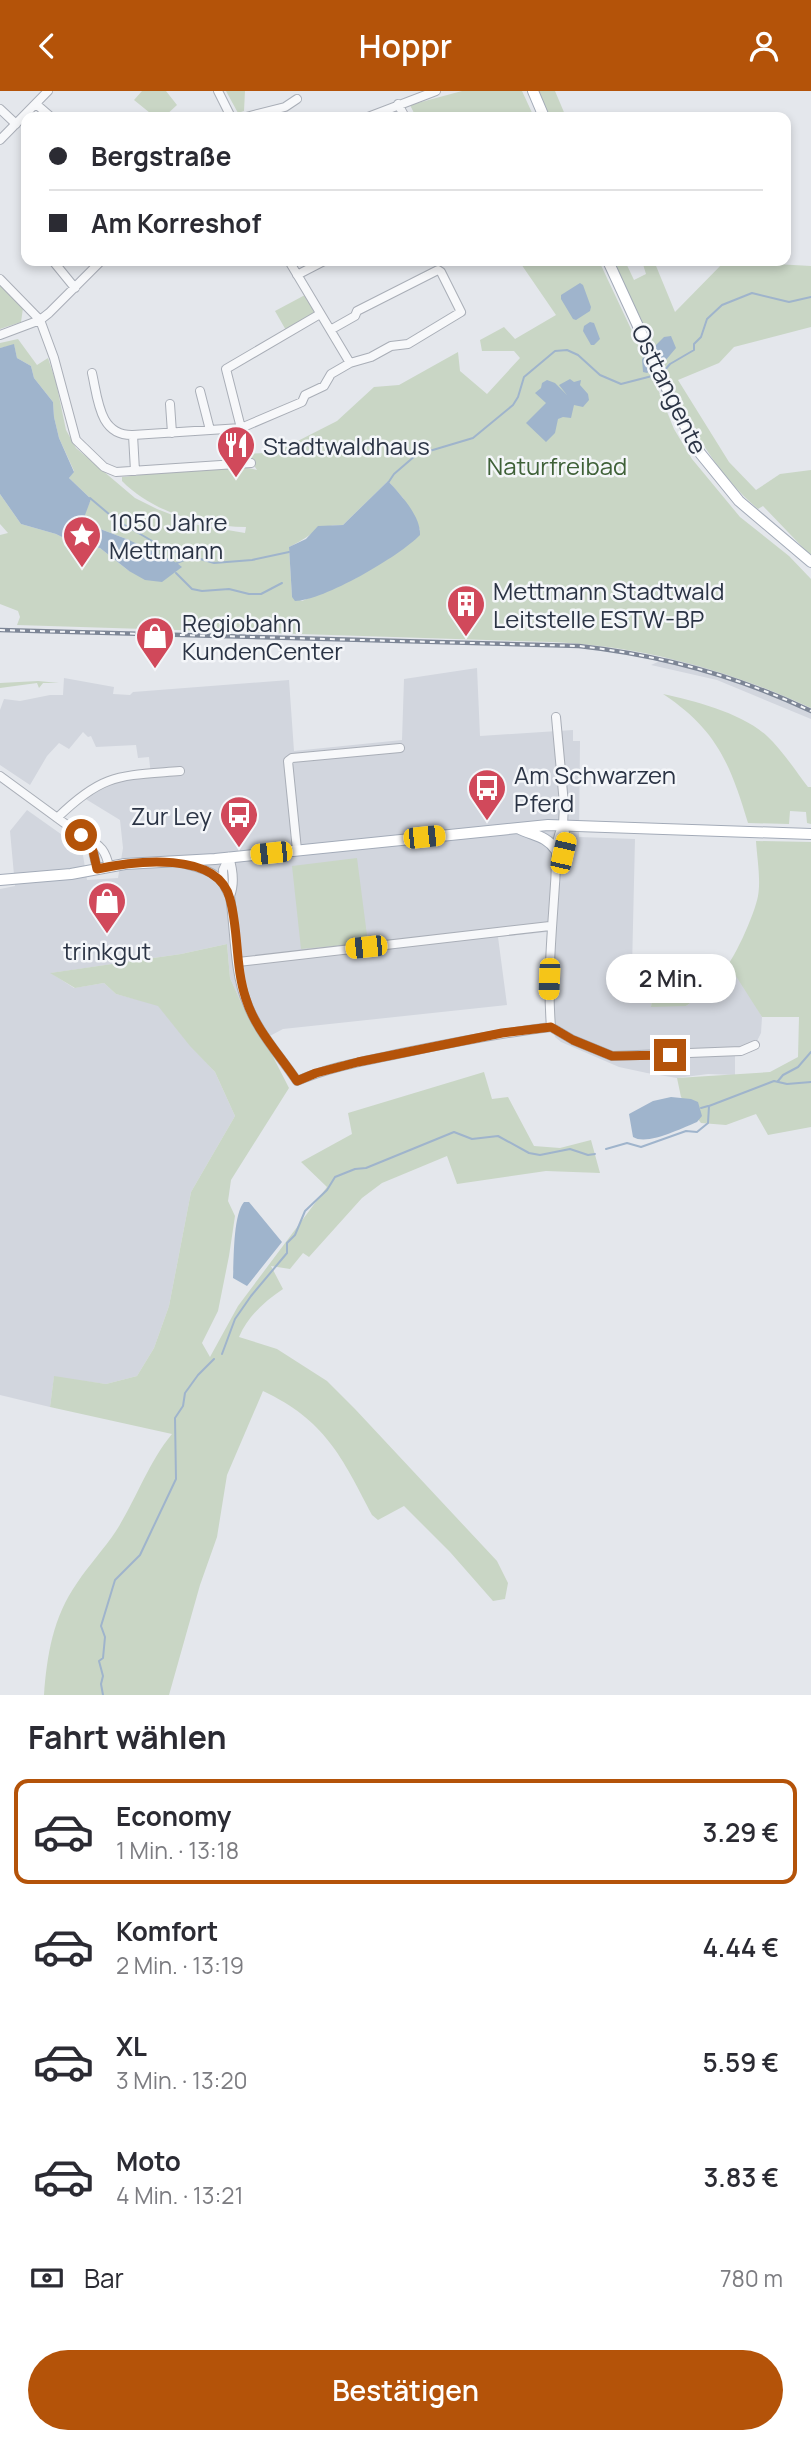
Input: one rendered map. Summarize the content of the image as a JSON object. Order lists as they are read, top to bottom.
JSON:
{
  "streets": {
    "main road": ["Osttangente"]
  },
  "parks": ["Naturfreibad"],
  "places": {
    "restaurant": ["Stadtwaldhaus"],
    "place": ["1050 Jahre Mettmann"],
    "building": ["Mettmann Stadtwald Leitstelle ESTW-BP"],
    "shop": ["Regiobahn KundenCenter", "trinkgut"],
    "bus stop": ["Am Schwarzen Pferd", "Zur Ley"]
  },
  "page": {
    "header": "Hoppr",
    "banner": ["Bergstraße", "Am Korreshof"],
    "bubble": "2 Min.",
    "heading": "Fahrt wählen",
    "list": [
      {
        "name": "Economy",
        "note": "1 Min. · 13:18",
        "value": "3.29 €"
      },
      {
        "name": "Komfort",
        "note": "2 Min. · 13:19",
        "value": "4.44 €"
      },
      {
        "name": "XL",
        "note": "3 Min. · 13:20",
        "value": "5.59 €"
      },
      {
        "name": "Moto",
        "note": "4 Min. · 13:21",
        "value": "3.83 €"
      }
    ],
    "pay": ["Bar", "780 m"],
    "buttons": "Bestätigen"
  }
}
